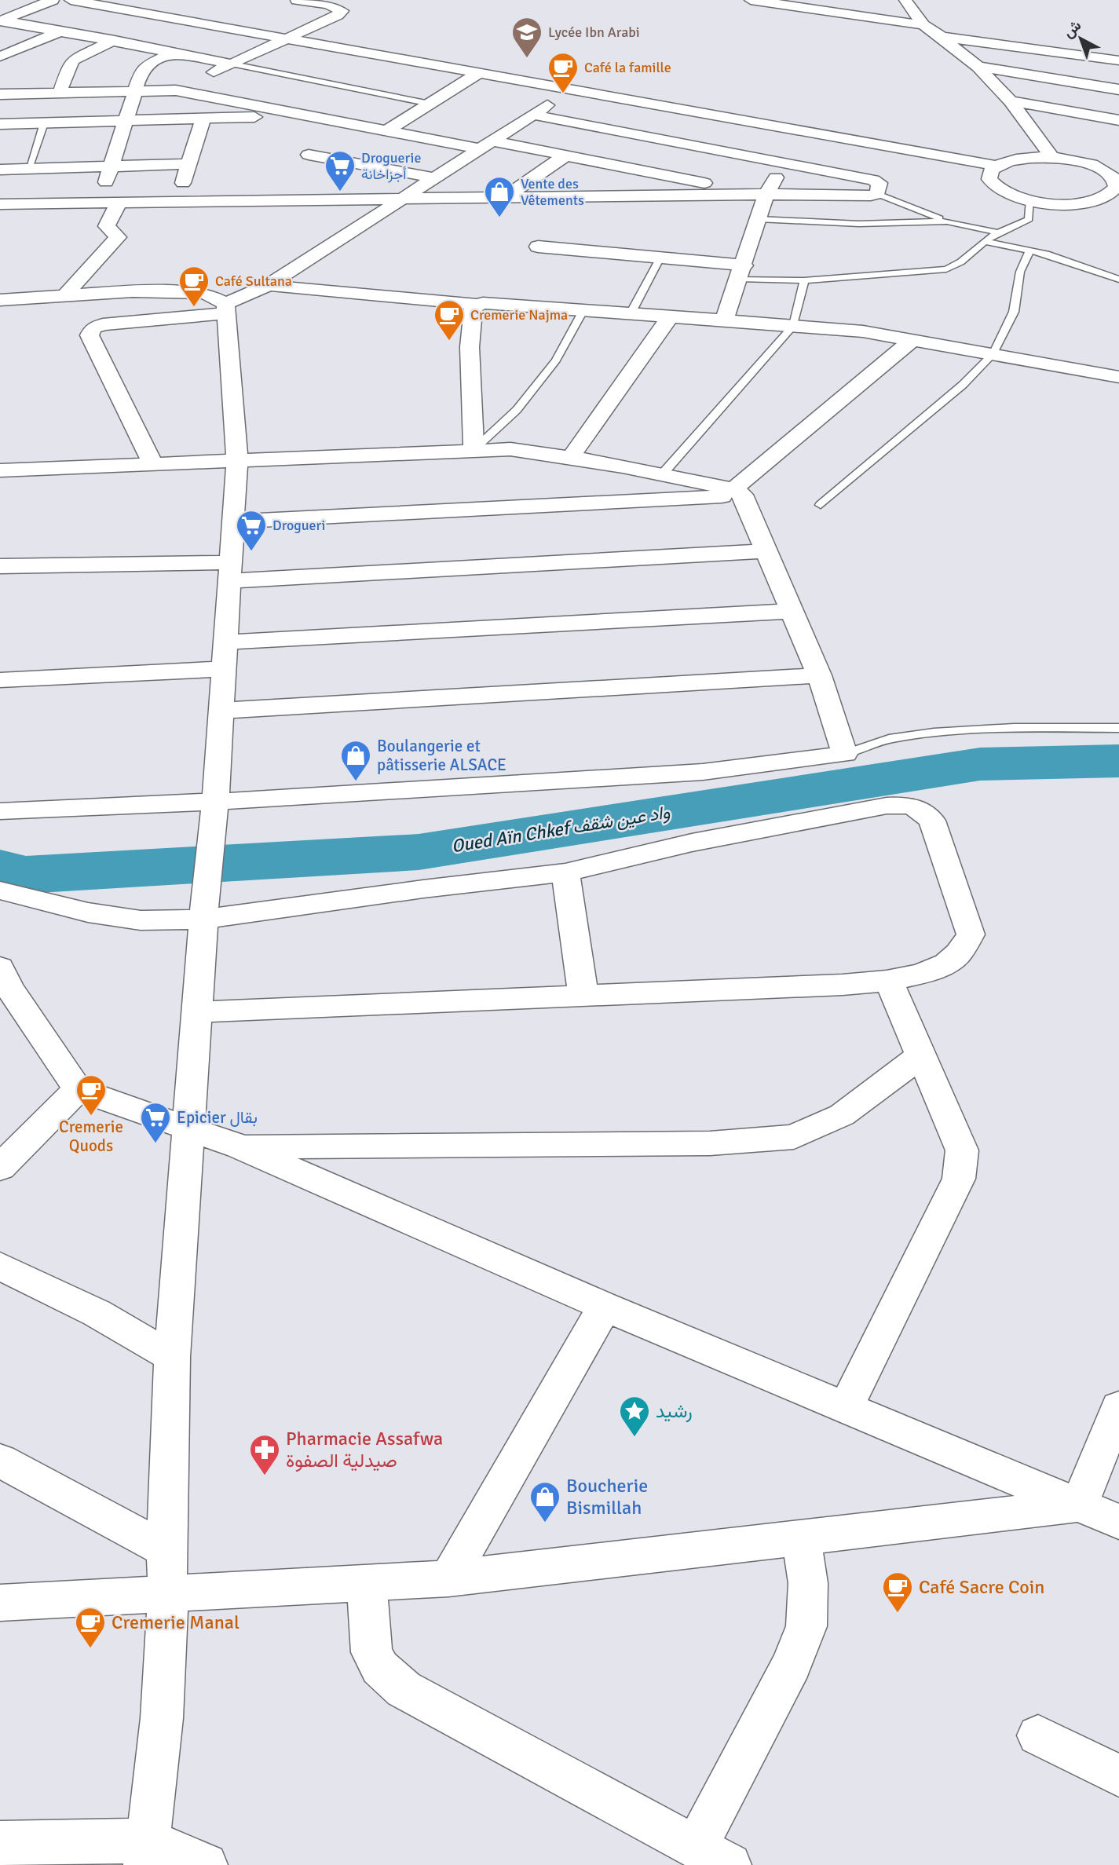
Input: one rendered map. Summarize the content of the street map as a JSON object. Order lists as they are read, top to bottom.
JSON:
{
  "water": ["Oued Aïn Chkef واد عين شقف"],
  "places": {
    "school or university": ["Lycée Ibn Arabi"],
    "cafe": [
      "Café la famille",
      "Café Sultana",
      "Cremerie Najma",
      "Cremerie Quods",
      "Café Sacre Coin",
      "Cremerie Manal"
    ],
    "supermarket": ["Droguerie أجزاخانة", "Drogueri", "Epicier بقال"],
    "shop": ["Vente des Vêtements", "Boulangerie et pâtisserie ALSACE", "Boucherie Bismillah"],
    "place": ["رشيد"],
    "pharmacy": ["Pharmacie Assafwa صيدلية الصفوة"]
  },
  "north": "top left"
}
